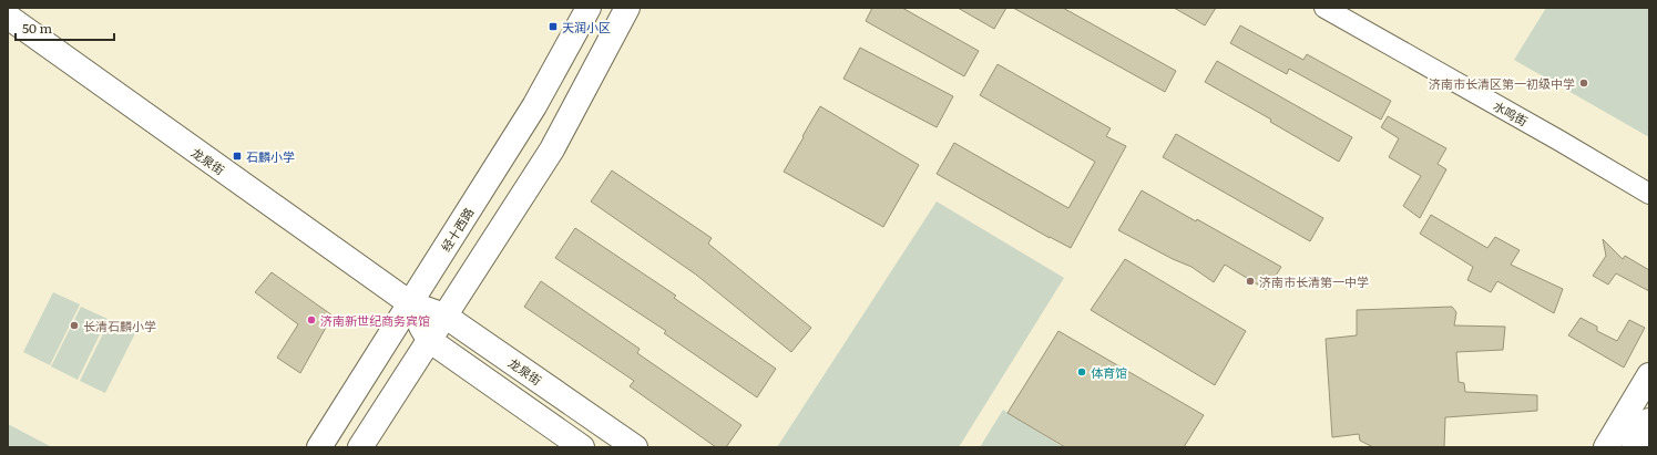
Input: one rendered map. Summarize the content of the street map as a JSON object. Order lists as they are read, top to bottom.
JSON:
{
  "streets": {
    "main road": ["龙泉街", "经十西路"],
    "street": ["水鸣街"]
  },
  "crossings": [
    ["龙泉街", "经十西路"]
  ],
  "places": {
    "transit": ["天润小区", "石麟小学"],
    "other": [
      "济南市长清区第一初级中学",
      "济南市长清第一中学",
      "济南新世纪商务宾馆",
      "长清石麟小学",
      "体育馆"
    ]
  },
  "scale_bar": "50 m"
}
